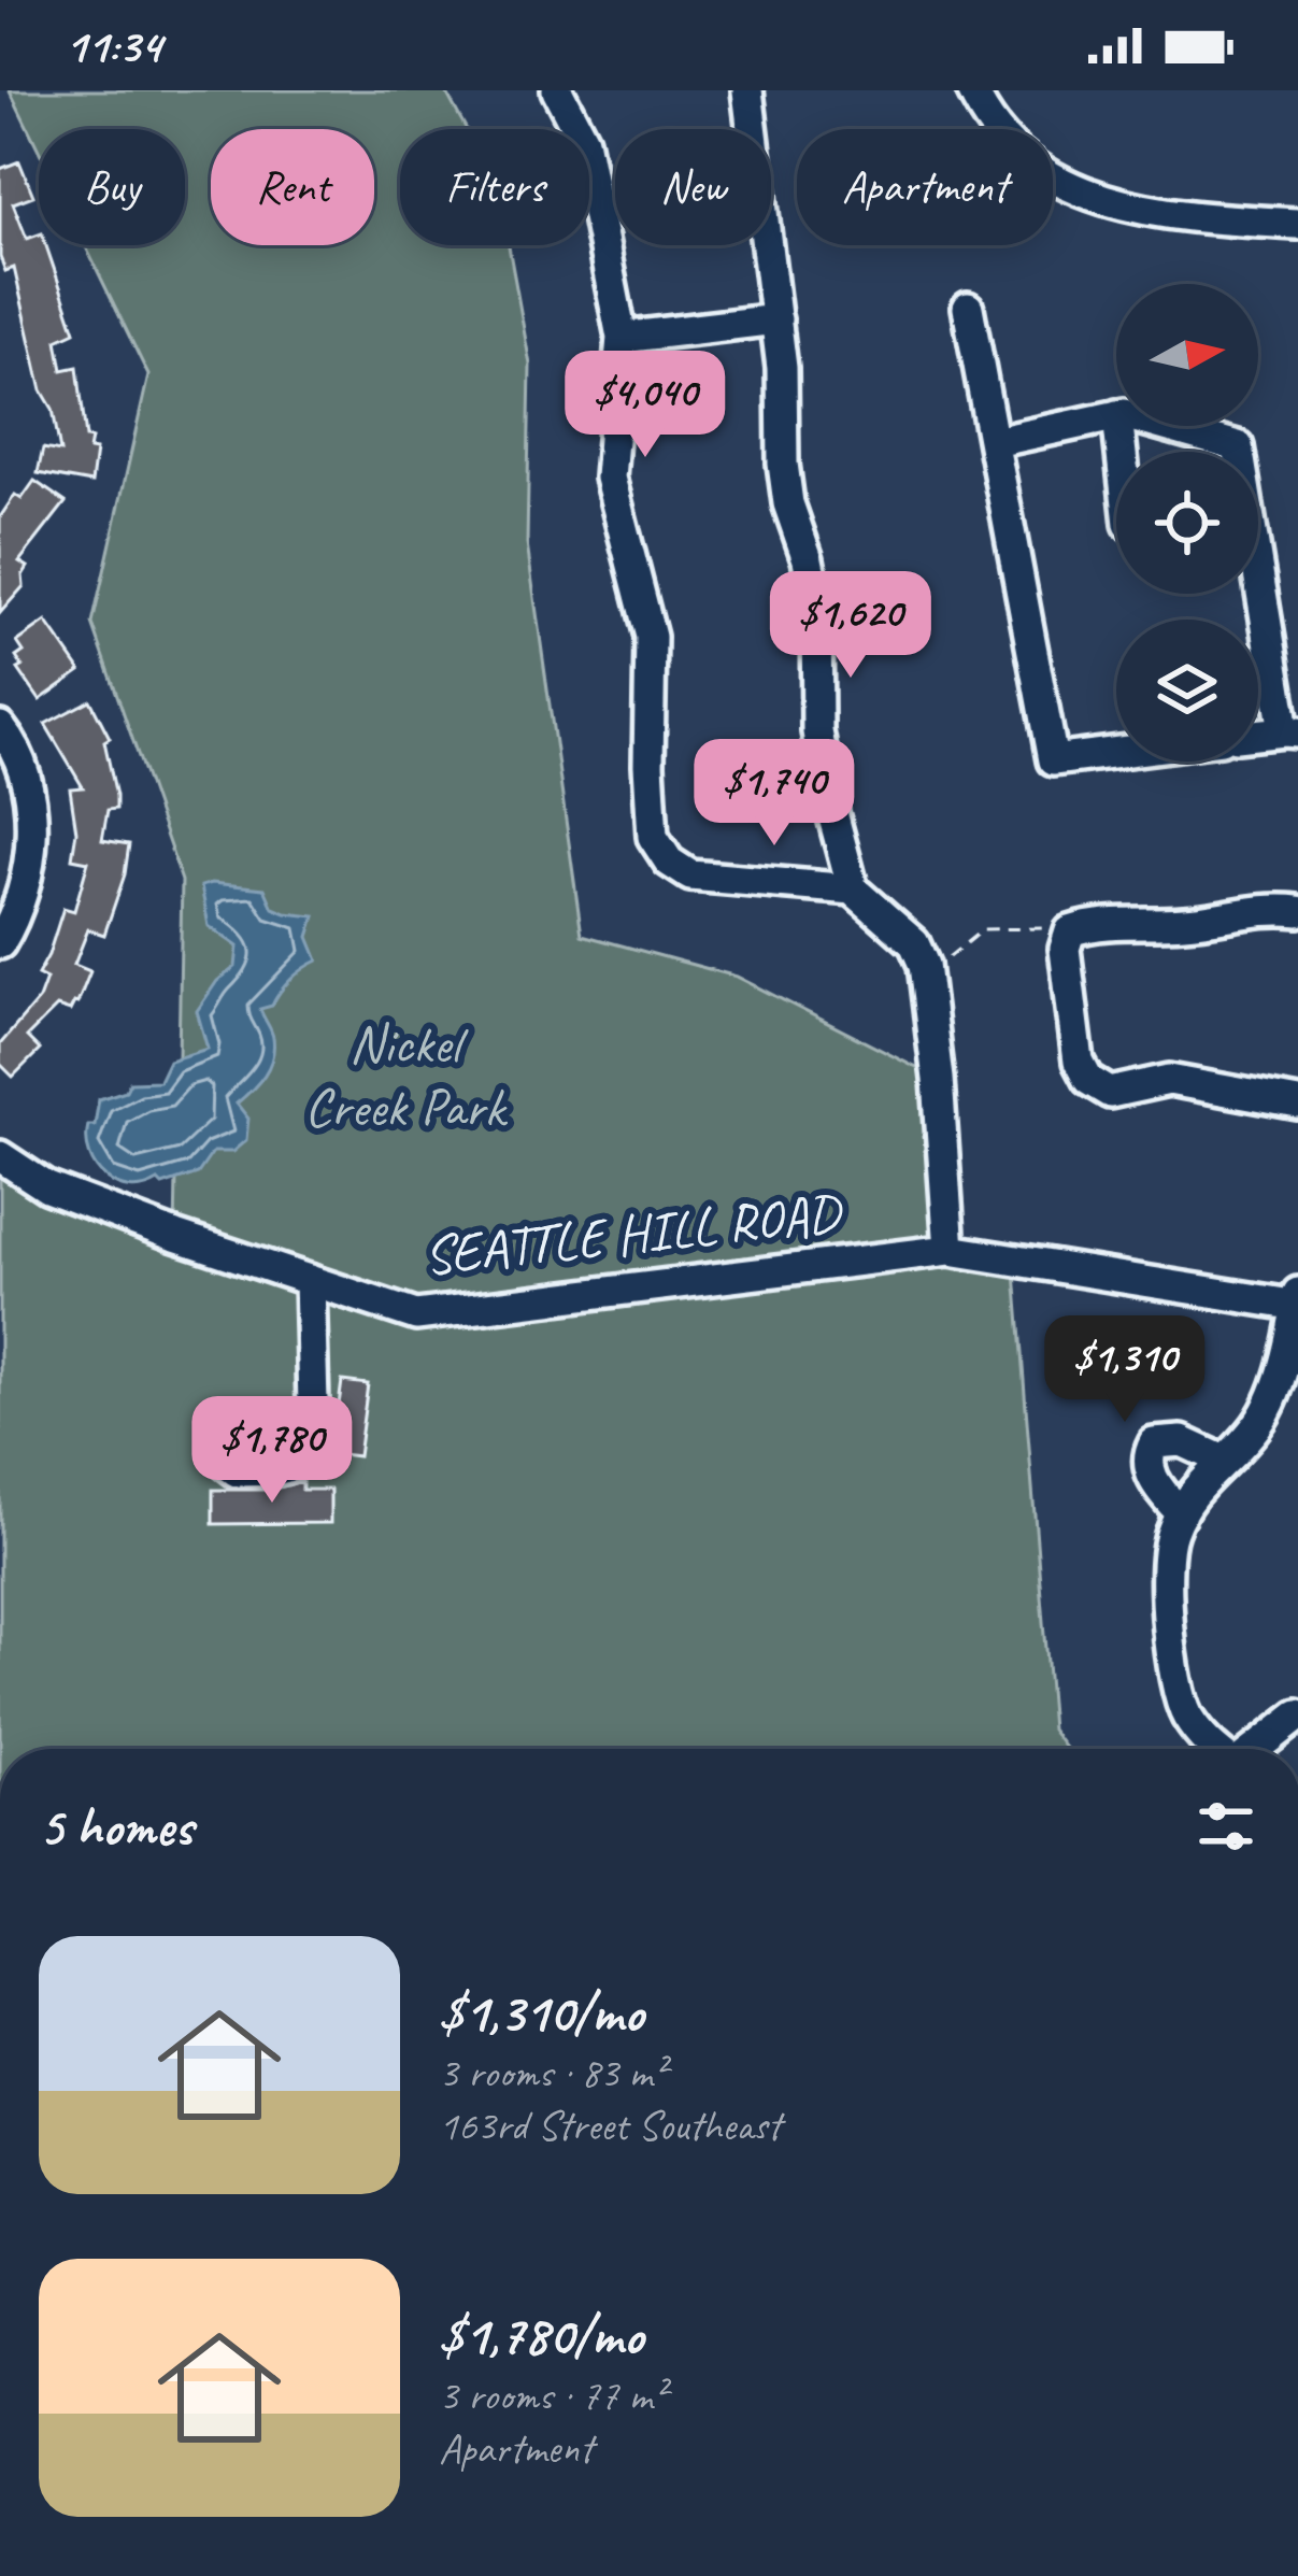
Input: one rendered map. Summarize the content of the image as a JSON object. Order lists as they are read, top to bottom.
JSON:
{
  "streets": {
    "street": ["SEATTLE HILL ROAD"]
  },
  "parks": ["Nickel Creek Park"],
  "north": "right",
  "page": {
    "status": "11:34",
    "chip": [
      "Buy",
      "Rent",
      "Filters",
      "New",
      "Apartment"
    ],
    "price": [
      "$4,040",
      "$1,620",
      "$1,740",
      "$1,310",
      "$1,780"
    ],
    "heading": "5 homes",
    "list": [
      {
        "name": "$1,310/mo",
        "note": "3 rooms · 83 m² · 163rd Street Southeast"
      },
      {
        "name": "$1,780/mo",
        "note": "3 rooms · 77 m² · Apartment"
      }
    ]
  }
}
